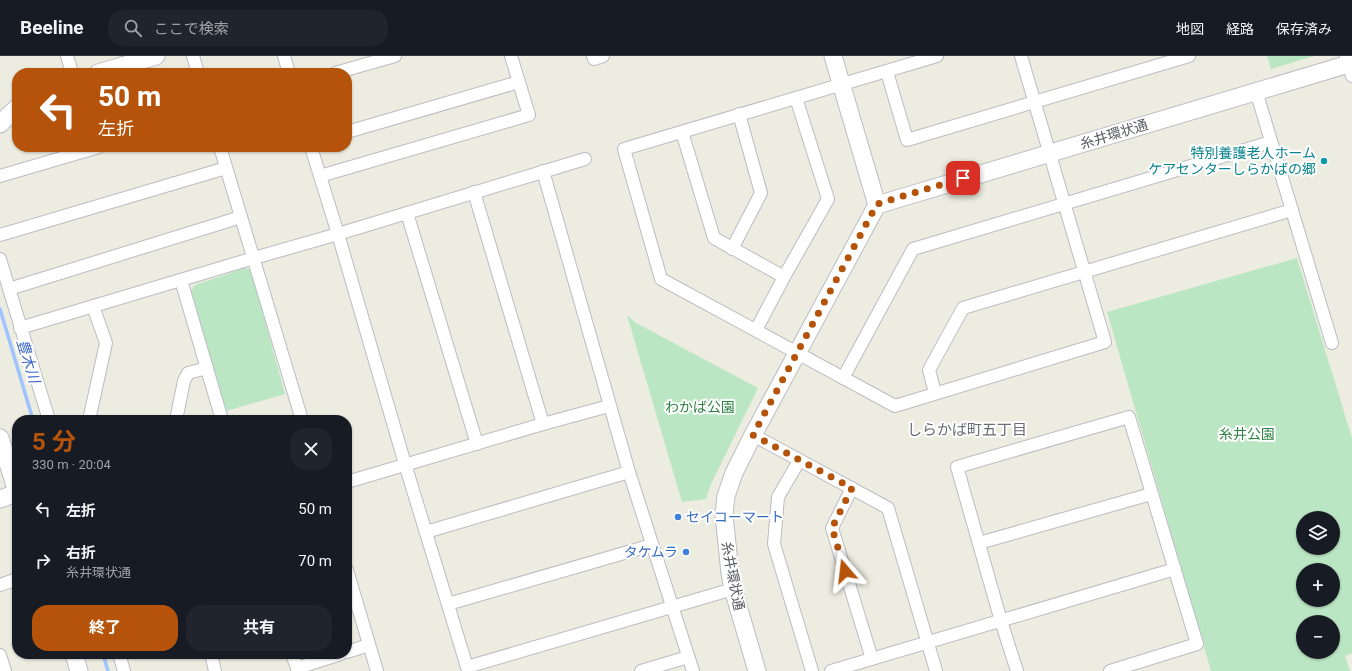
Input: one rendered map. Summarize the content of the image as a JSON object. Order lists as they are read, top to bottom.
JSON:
{
  "streets": {
    "street": ["糸井環状通"]
  },
  "districts": ["しらかば町五丁目"],
  "water": ["豊木川"],
  "parks": ["わかば公園", "糸井公園"],
  "places": ["特別養護老人ホーム ケアセンターしらかばの郷", "セイコーマート", "タケムラ"],
  "page": {
    "header": "Beeline",
    "search": "ここで検索",
    "nav": ["地図", "経路", "保存済み"],
    "turn": ["50 m", "左折"],
    "heading": ["5 分", "330 m · 20:04"],
    "list": [
      {
        "name": "左折",
        "value": "50 m"
      },
      {
        "name": "右折",
        "note": "糸井環状通",
        "value": "70 m"
      }
    ],
    "map_buttons": ["+", "−"],
    "buttons": ["終了", "共有"]
  }
}
